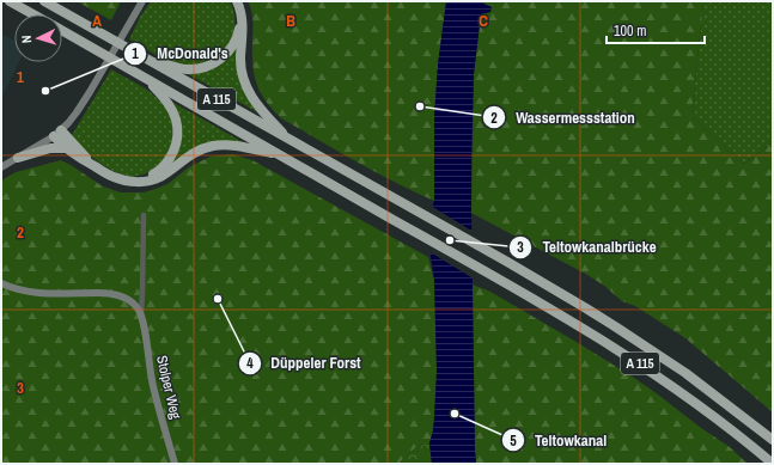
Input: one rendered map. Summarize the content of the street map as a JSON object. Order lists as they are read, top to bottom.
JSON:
{
  "streets": {
    "highway": ["A 115"],
    "street": ["Stolper Weg"]
  },
  "places": [
    "McDonald's",
    "Wassermessstation",
    "Teltowkanalbrücke",
    "Düppeler Forst",
    "Teltowkanal"
  ],
  "scale_bar": "100 m",
  "north": "left",
  "grid": {
    "columns": ["A", "B", "C"],
    "rows": ["1", "2", "3"]
  }
}
